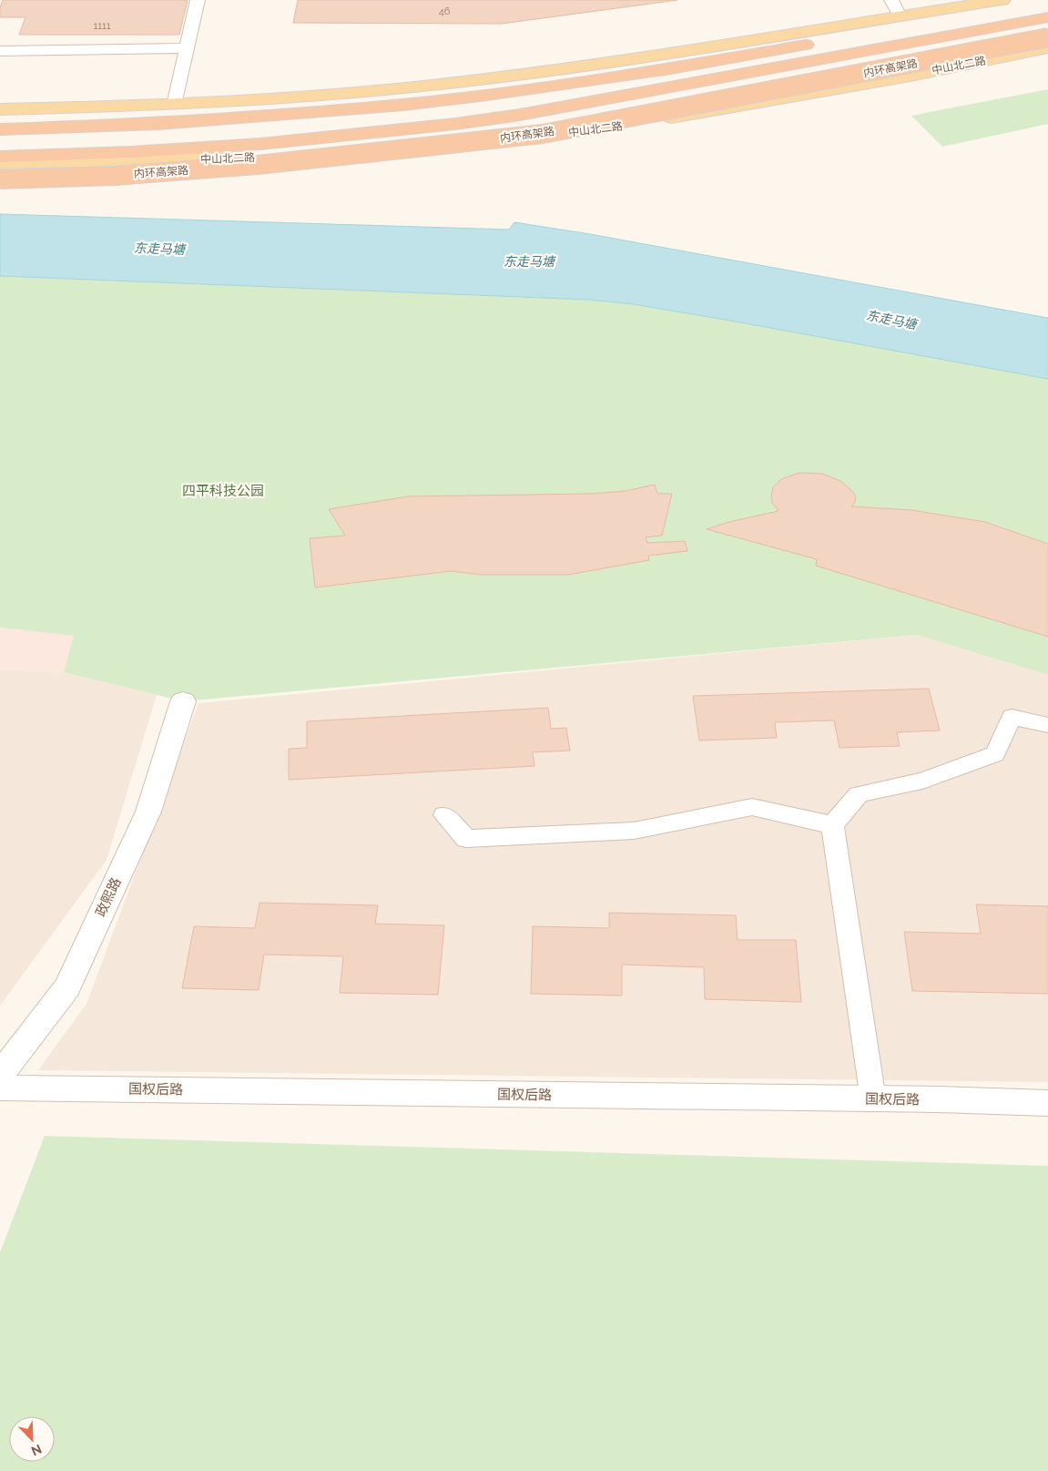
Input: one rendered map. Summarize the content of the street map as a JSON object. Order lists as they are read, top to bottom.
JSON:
{
  "streets": {
    "highway": ["内环高架路"],
    "main road": ["中山北二路"],
    "street": ["政熙路", "国权后路"]
  },
  "water": ["东走马塘"],
  "parks": ["四平科技公园"],
  "house_numbers": ["46", "1111"],
  "north": "bottom right"
}
